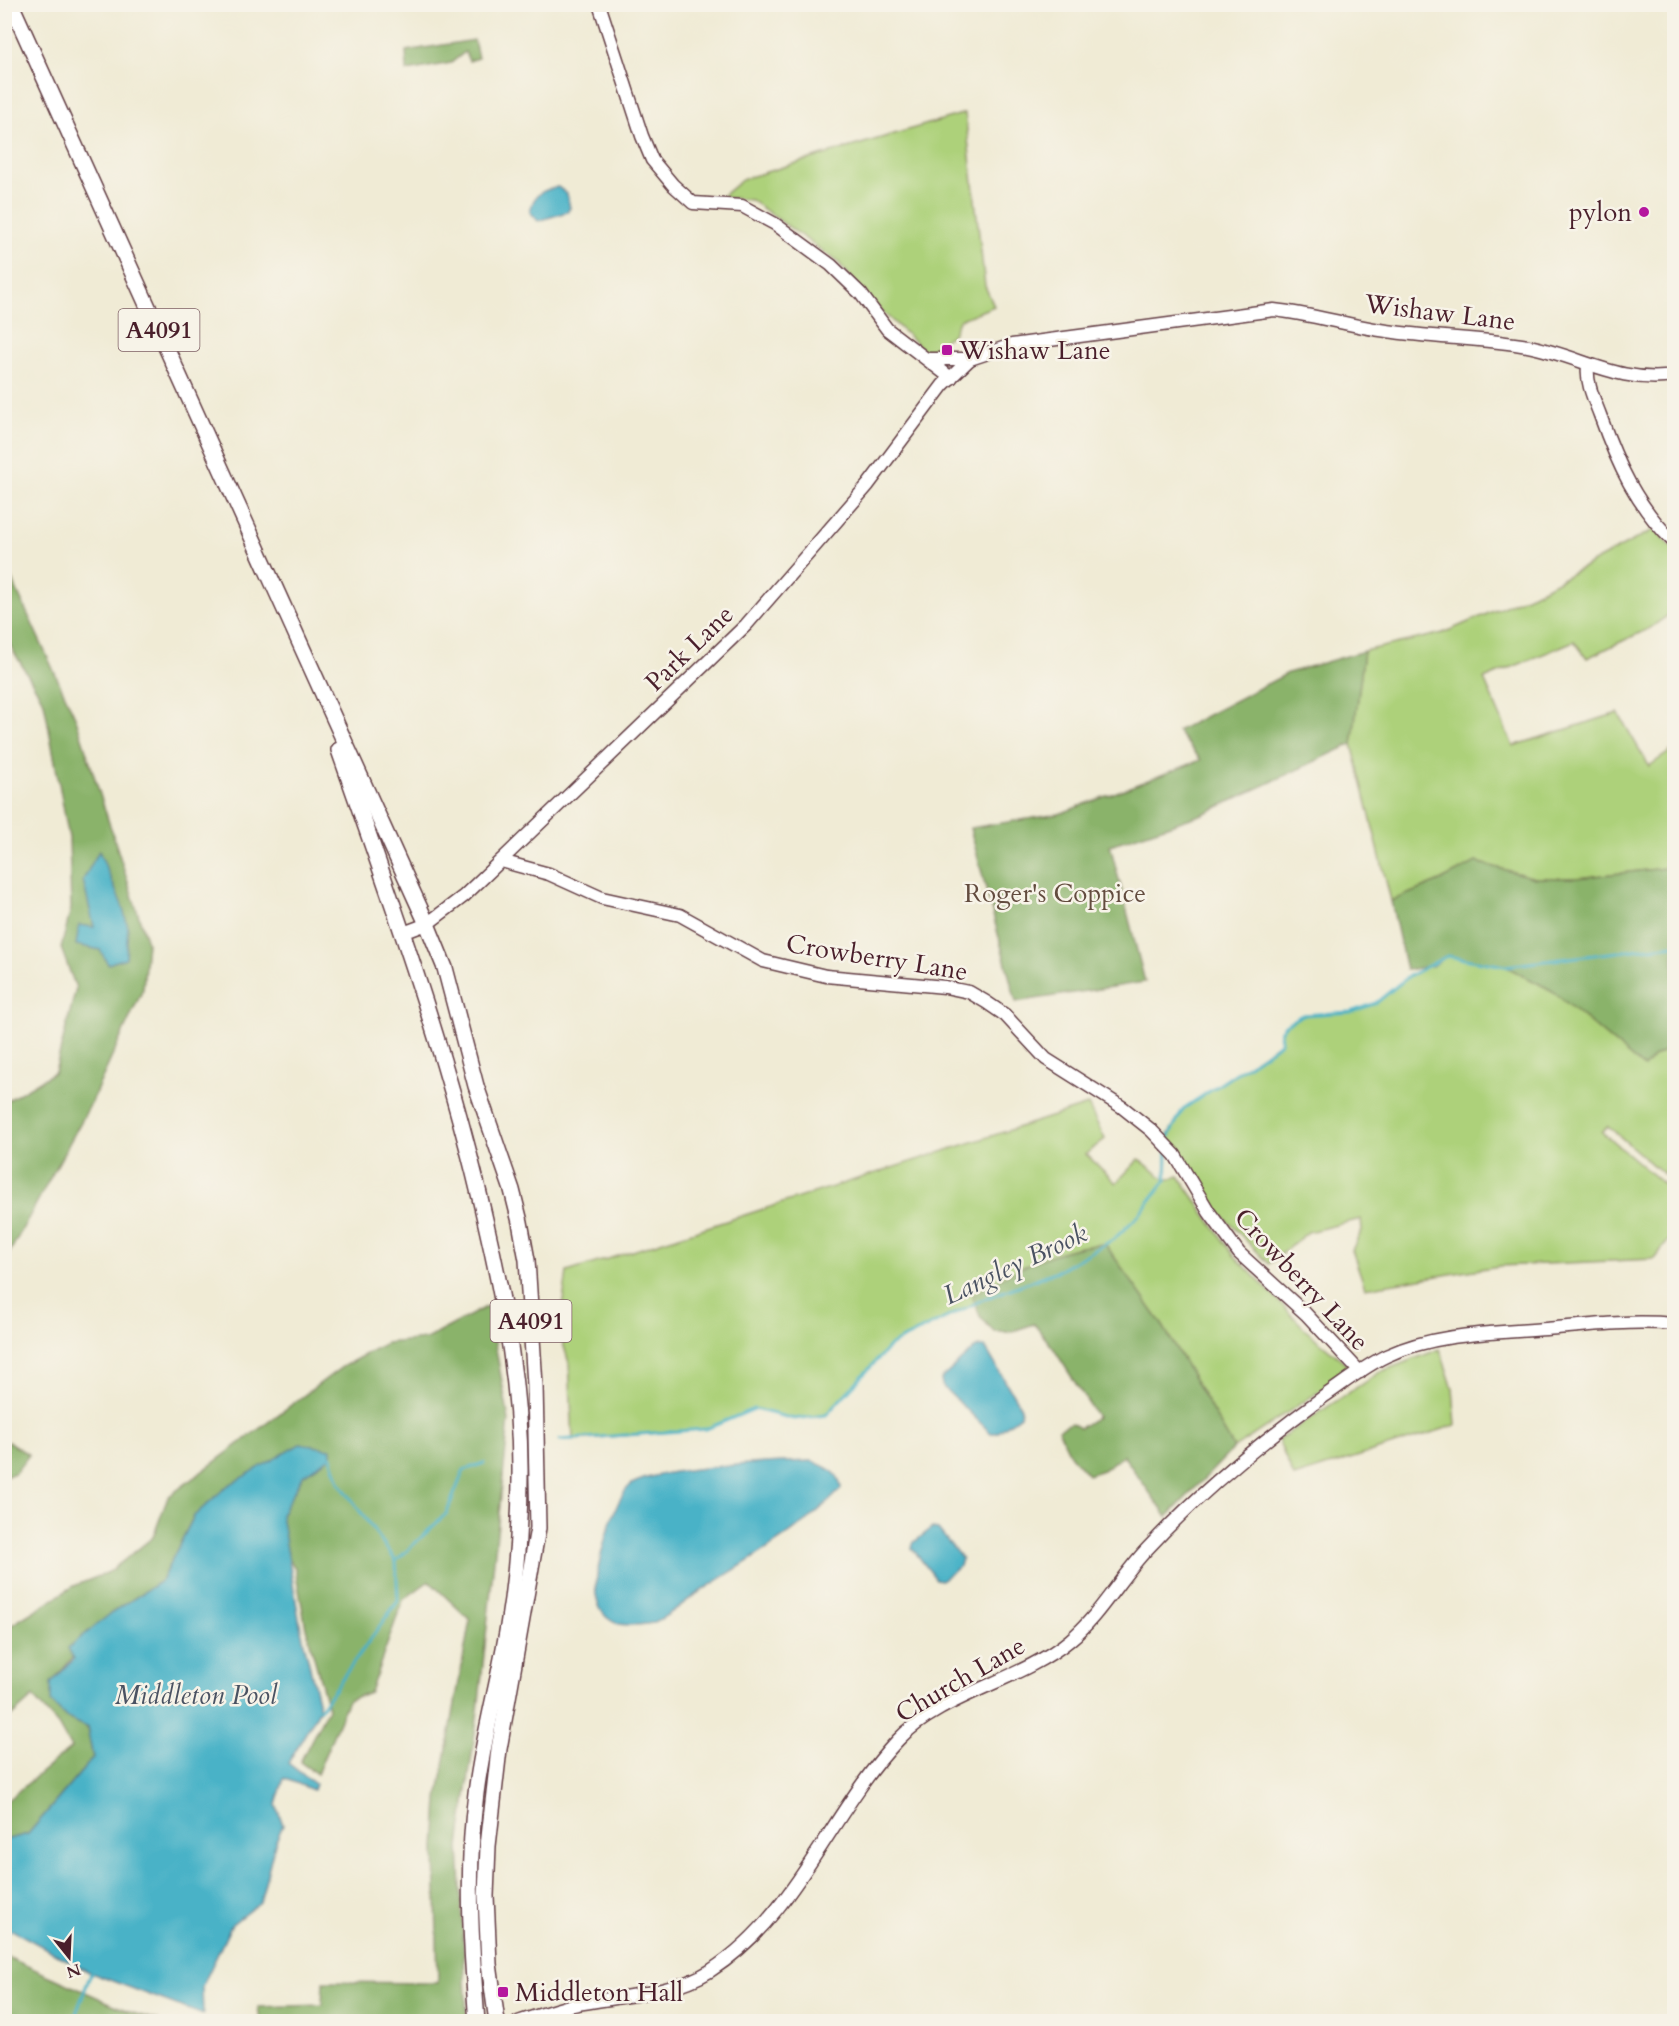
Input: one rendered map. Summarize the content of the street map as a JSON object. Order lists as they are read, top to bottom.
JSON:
{
  "streets": {
    "main road": ["A4091"],
    "street": [
      "Wishaw Lane",
      "Park Lane",
      "Crowberry Lane",
      "Church Lane"
    ]
  },
  "crossings": [
    ["Wishaw Lane", "Park Lane"],
    ["A4091", "Park Lane"],
    ["Park Lane", "Crowberry Lane"],
    ["Crowberry Lane", "Church Lane"]
  ],
  "water": ["Langley Brook", "Middleton Pool"],
  "parks": ["Roger's Coppice"],
  "places": {
    "other": ["pylon"],
    "transit": ["Wishaw Lane", "Middleton Hall"]
  },
  "north": "bottom"
}
